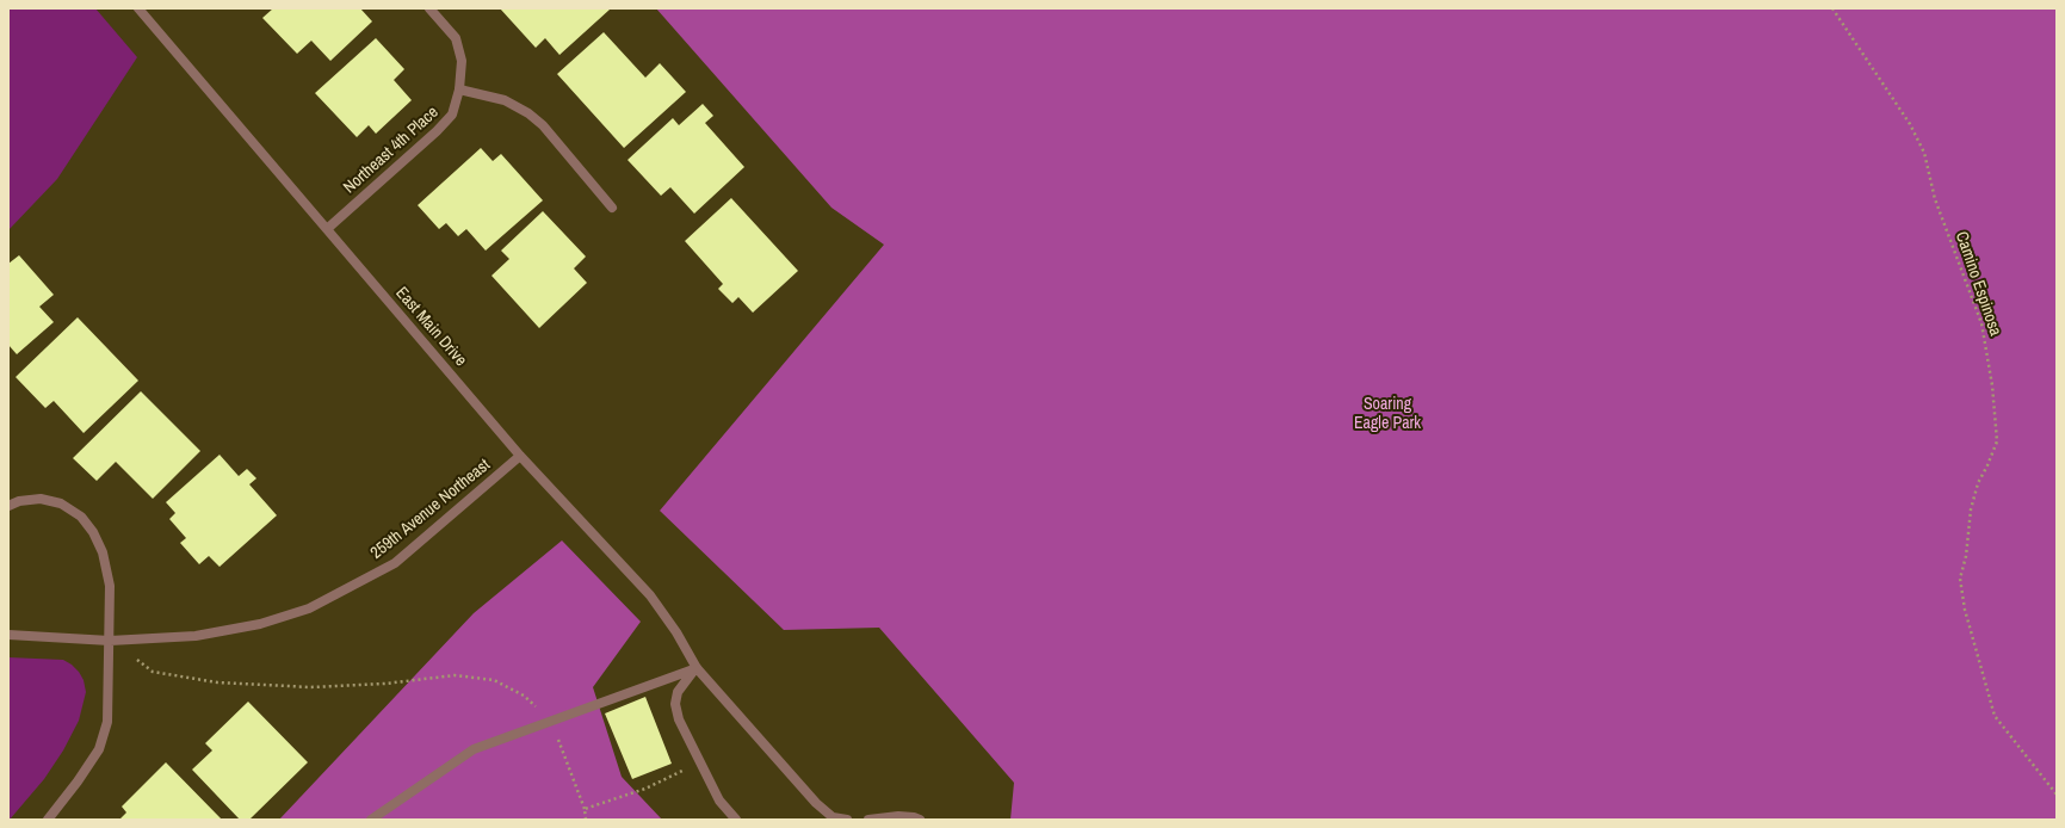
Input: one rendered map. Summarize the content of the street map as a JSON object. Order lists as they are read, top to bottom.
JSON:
{
  "streets": {
    "street": ["Northeast 4th Place", "East Main Drive", "259th Avenue Northeast"],
    "path": ["Camino Espinosa"]
  },
  "crossings": [
    ["Northeast 4th Place", "East Main Drive"],
    ["East Main Drive", "259th Avenue Northeast"]
  ],
  "parks": ["Soaring Eagle Park"]
}
